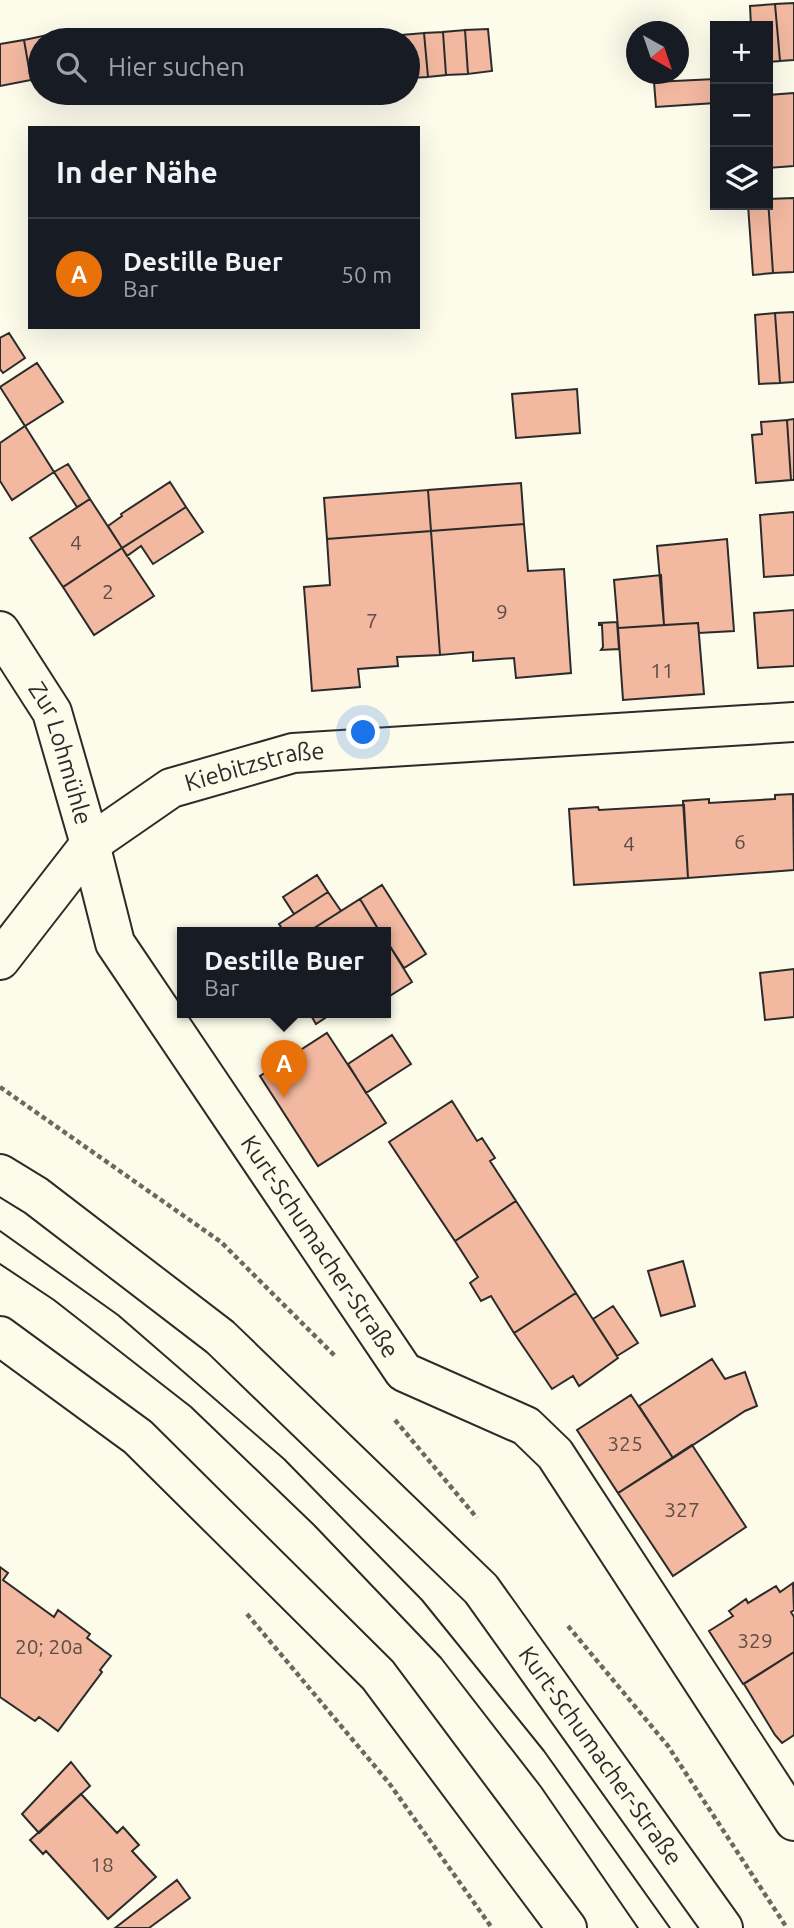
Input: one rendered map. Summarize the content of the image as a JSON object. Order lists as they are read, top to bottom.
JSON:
{
  "streets": {
    "main road": ["Zur Lohmühle", "Kiebitzstraße", "Kurt-Schumacher-Straße"]
  },
  "crossings": [
    ["Zur Lohmühle", "Kiebitzstraße"],
    ["Zur Lohmühle", "Kurt-Schumacher-Straße"],
    ["Kiebitzstraße", "Kurt-Schumacher-Straße"]
  ],
  "house_numbers": [
    "4",
    "2",
    "9",
    "7",
    "11",
    "6",
    "4",
    "325",
    "327",
    "329",
    "20; 20a",
    "18"
  ],
  "north": "bottom right",
  "page": {
    "map_buttons": ["+", "−"],
    "search": "Hier suchen",
    "heading": "In der Nähe",
    "list": [
      {
        "mark": "A",
        "name": "Destille Buer",
        "note": "Bar",
        "value": "50 m"
      }
    ],
    "popup": ["Destille Buer", "Bar"],
    "pins": "A"
  }
}
